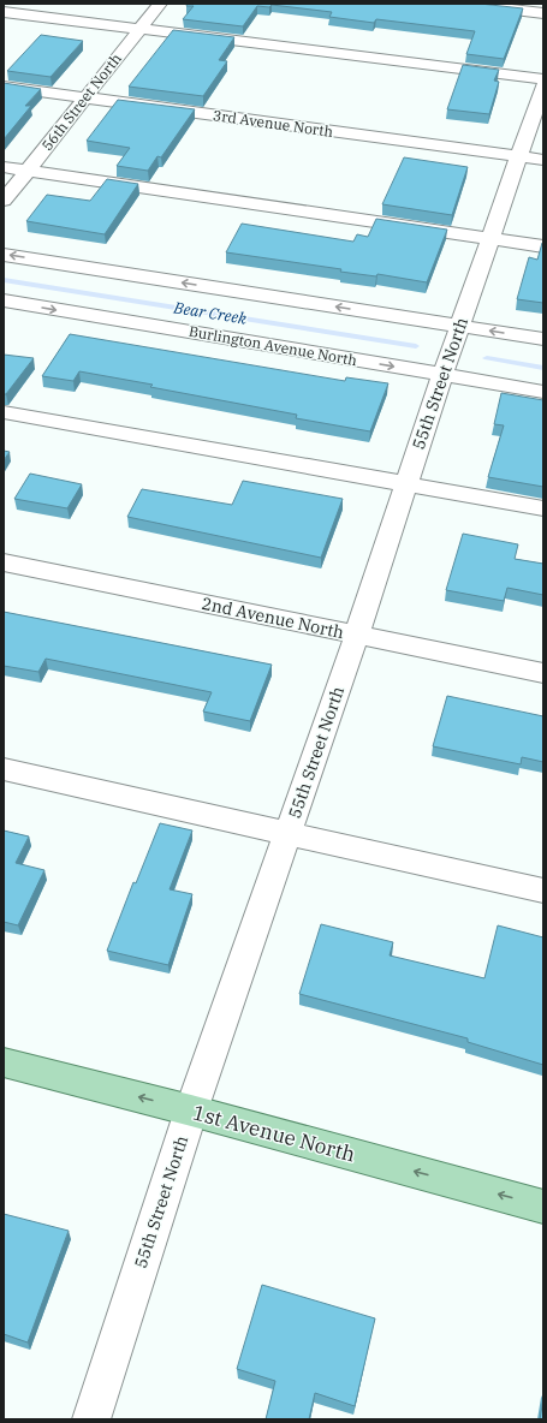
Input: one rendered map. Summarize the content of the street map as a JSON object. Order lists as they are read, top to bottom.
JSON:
{
  "streets": {
    "main road": ["1st Avenue North"],
    "street": [
      "56th Street North",
      "3rd Avenue North",
      "Burlington Avenue North",
      "55th Street North",
      "2nd Avenue North"
    ]
  },
  "crossings": [
    ["56th Street North", "3rd Avenue North"],
    ["3rd Avenue North", "55th Street North"],
    ["Burlington Avenue North", "55th Street North"],
    ["55th Street North", "2nd Avenue North"],
    ["55th Street North", "1st Avenue North"]
  ],
  "one_way": ["1st Avenue North"],
  "water": ["Bear Creek"]
}
